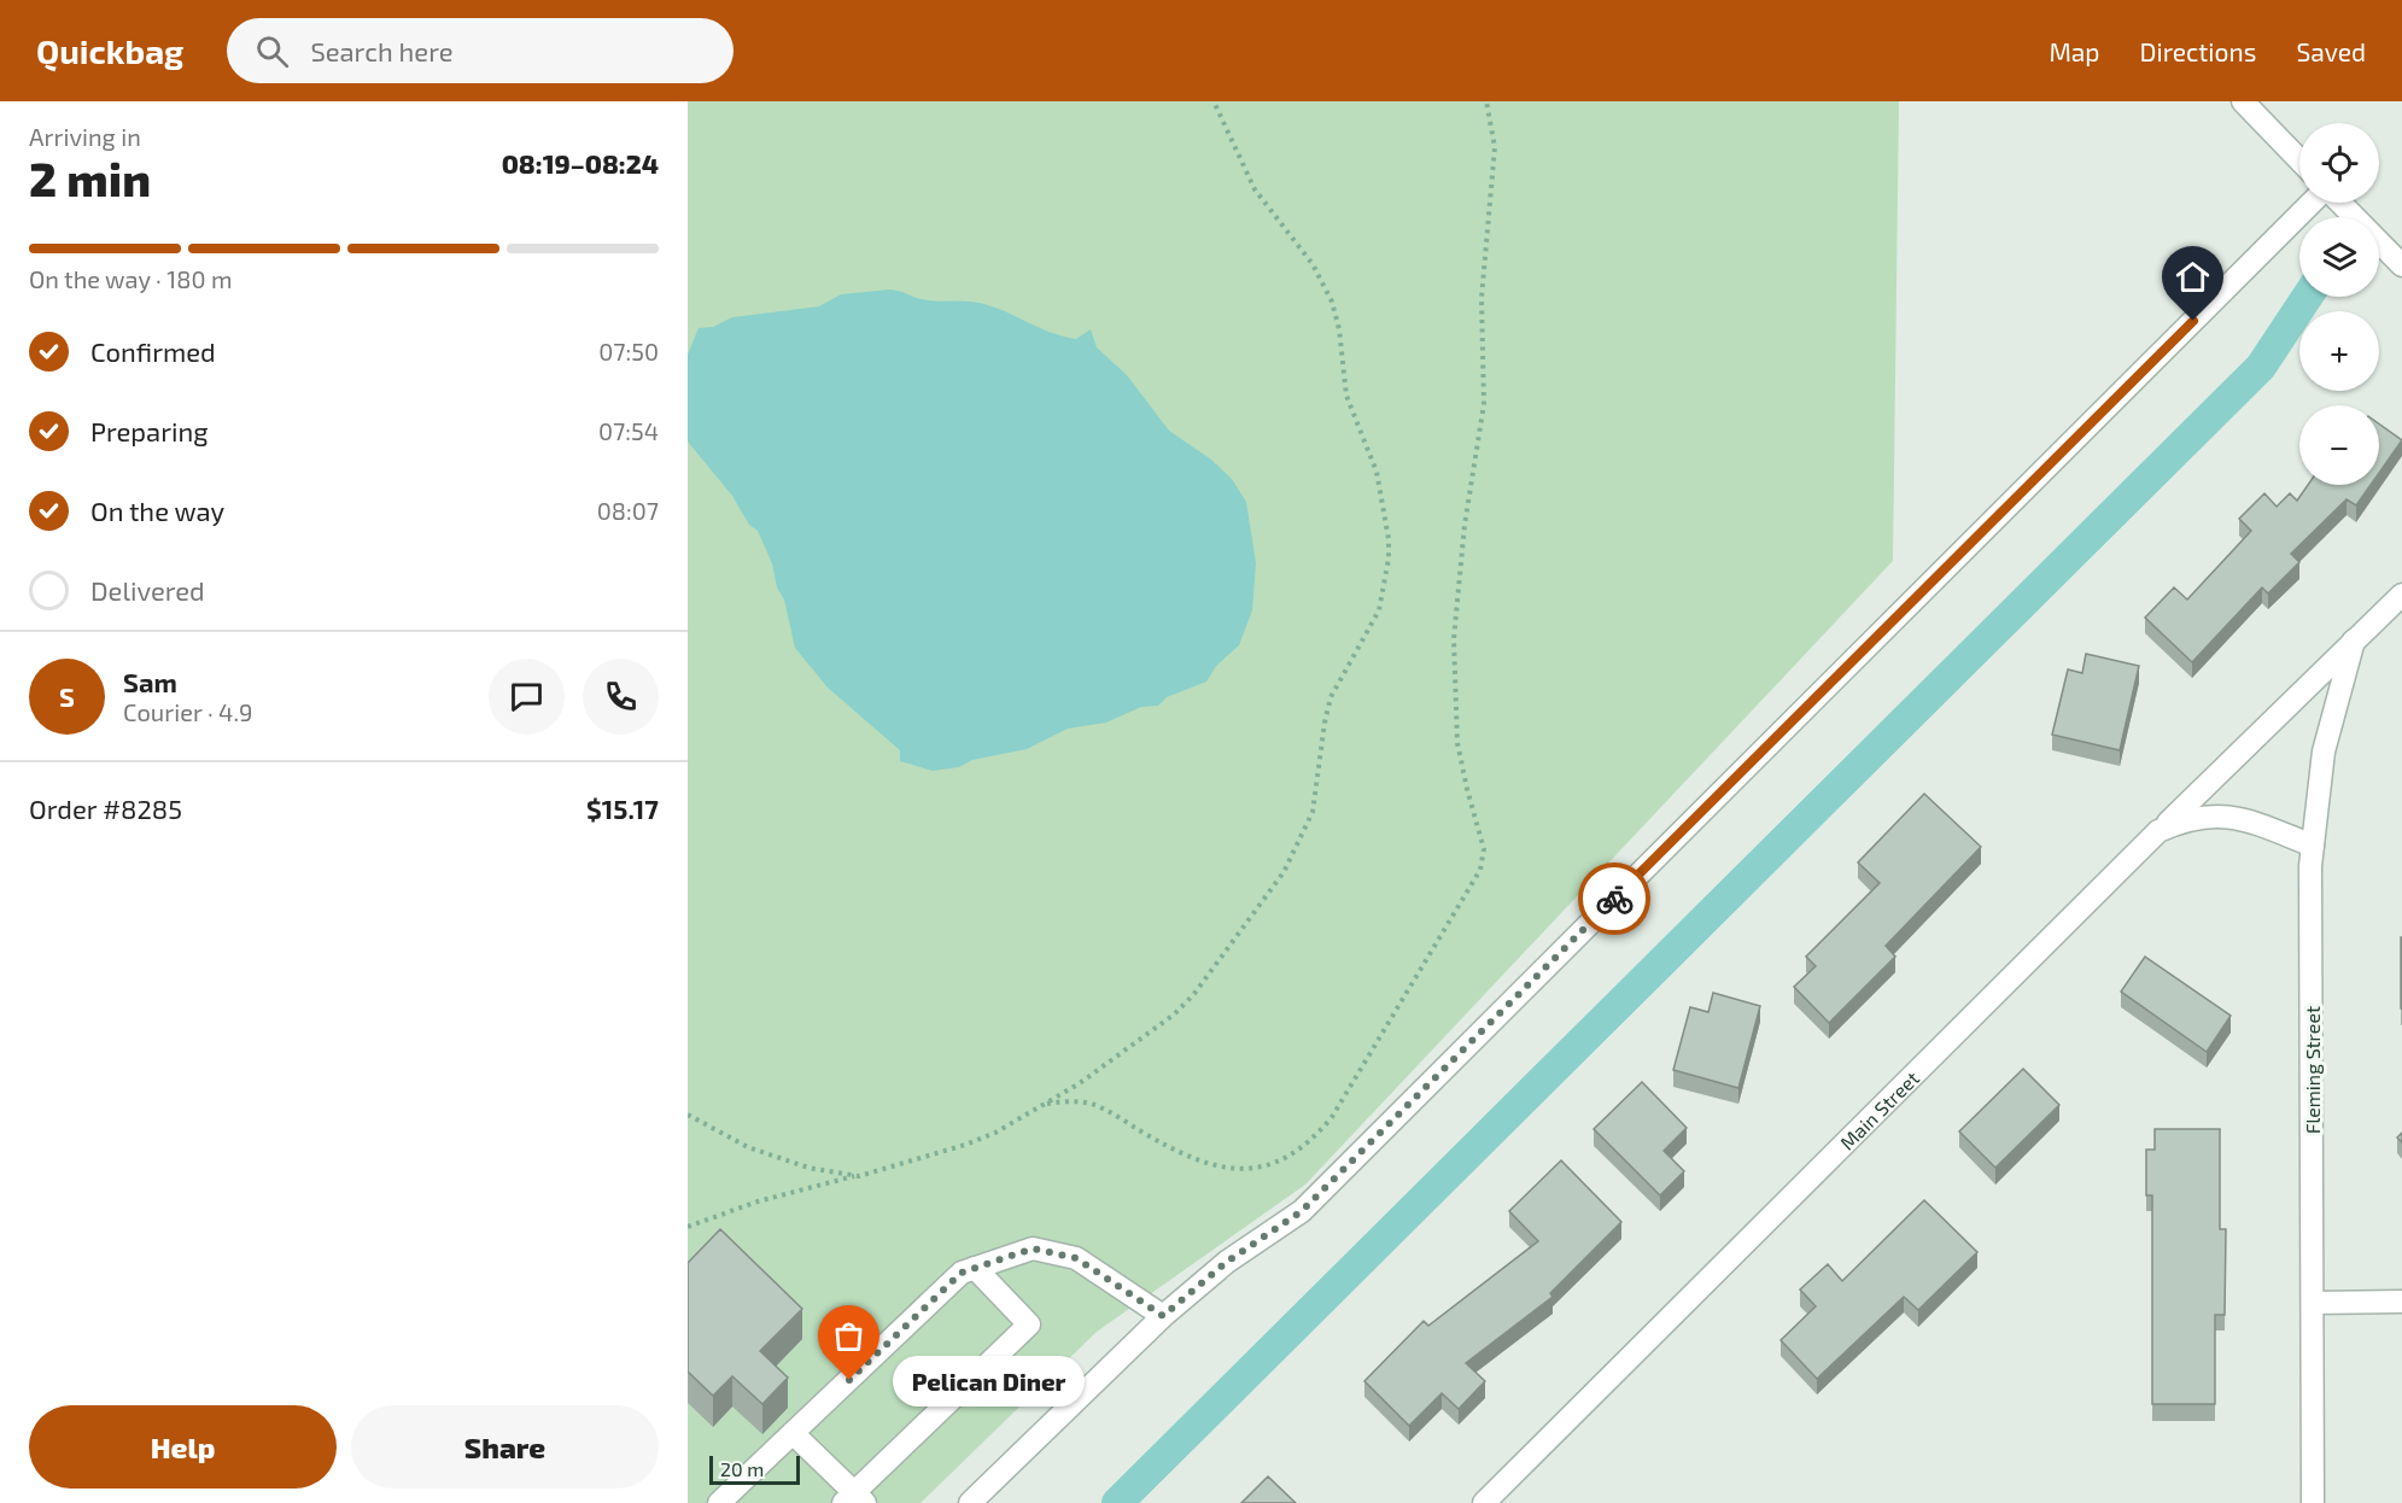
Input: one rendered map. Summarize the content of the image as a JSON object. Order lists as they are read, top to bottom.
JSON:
{
  "streets": {
    "street": ["Fleming Street", "Main Street"]
  },
  "crossings": [
    ["Fleming Street", "Main Street"]
  ],
  "places": ["Pelican Diner"],
  "scale_bar": "20 m",
  "page": {
    "header": "Quickbag",
    "search": "Search here",
    "nav": ["Map", "Directions", "Saved"],
    "heading": ["2 min", "Arriving in", "08:19–08:24"],
    "panel": [
      "Sam",
      "Courier · 4.9",
      "Order #8285",
      "$15.17"
    ],
    "map_buttons": ["+", "−"],
    "bar": "On the way · 180 m",
    "list": [
      ["Confirmed", "07:50"],
      ["Preparing", "07:54"],
      ["On the way", "08:07"],
      "Delivered"
    ],
    "round": "S",
    "bubble": "Pelican Diner",
    "buttons": ["Help", "Share"],
    "scale": "20 m"
  }
}
